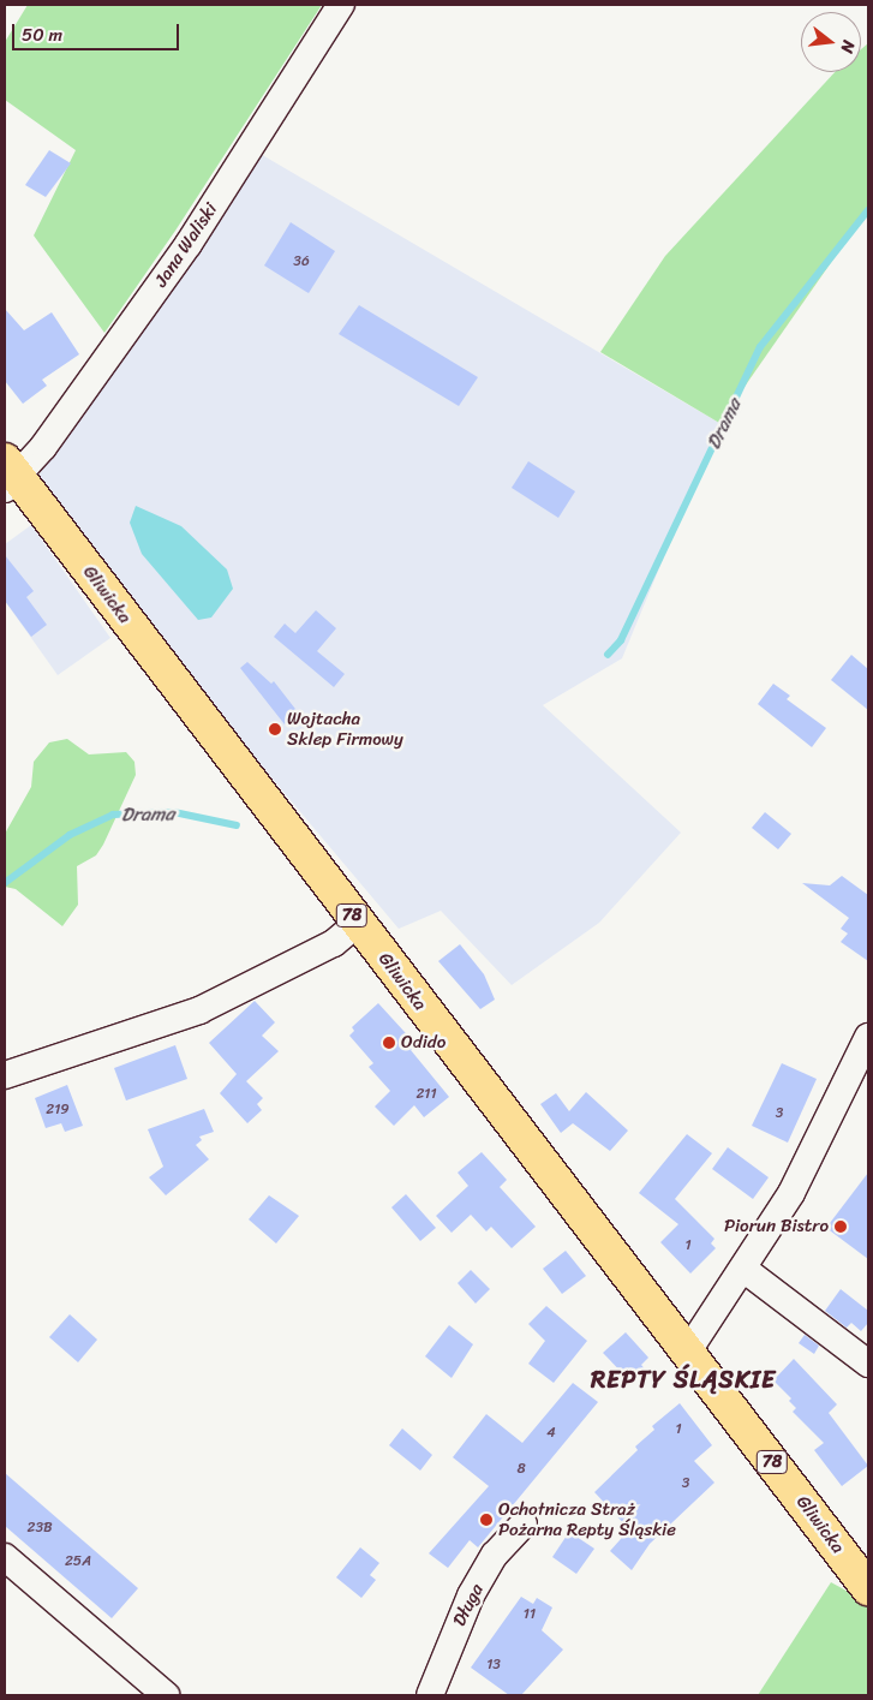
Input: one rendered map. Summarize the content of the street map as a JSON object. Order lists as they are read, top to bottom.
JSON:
{
  "streets": {
    "main road": ["Gliwicka", "78"],
    "street": ["Jana Waliski", "Długa"]
  },
  "crossings": [
    ["Jana Waliski", "Gliwicka"]
  ],
  "districts": ["REPTY ŚLĄSKIE"],
  "water": ["Drama"],
  "places": [
    "Wojtacha Sklep Firmowy",
    "Odido",
    "Piorun Bistro",
    "Ochotnicza Straż Pożarna Repty Śląskie"
  ],
  "house_numbers": [
    "36",
    "211",
    "219",
    "3",
    "1",
    "1",
    "4",
    "8",
    "3",
    "23B",
    "25A",
    "11",
    "13"
  ],
  "scale_bar": "50 m",
  "north": "right"
}
